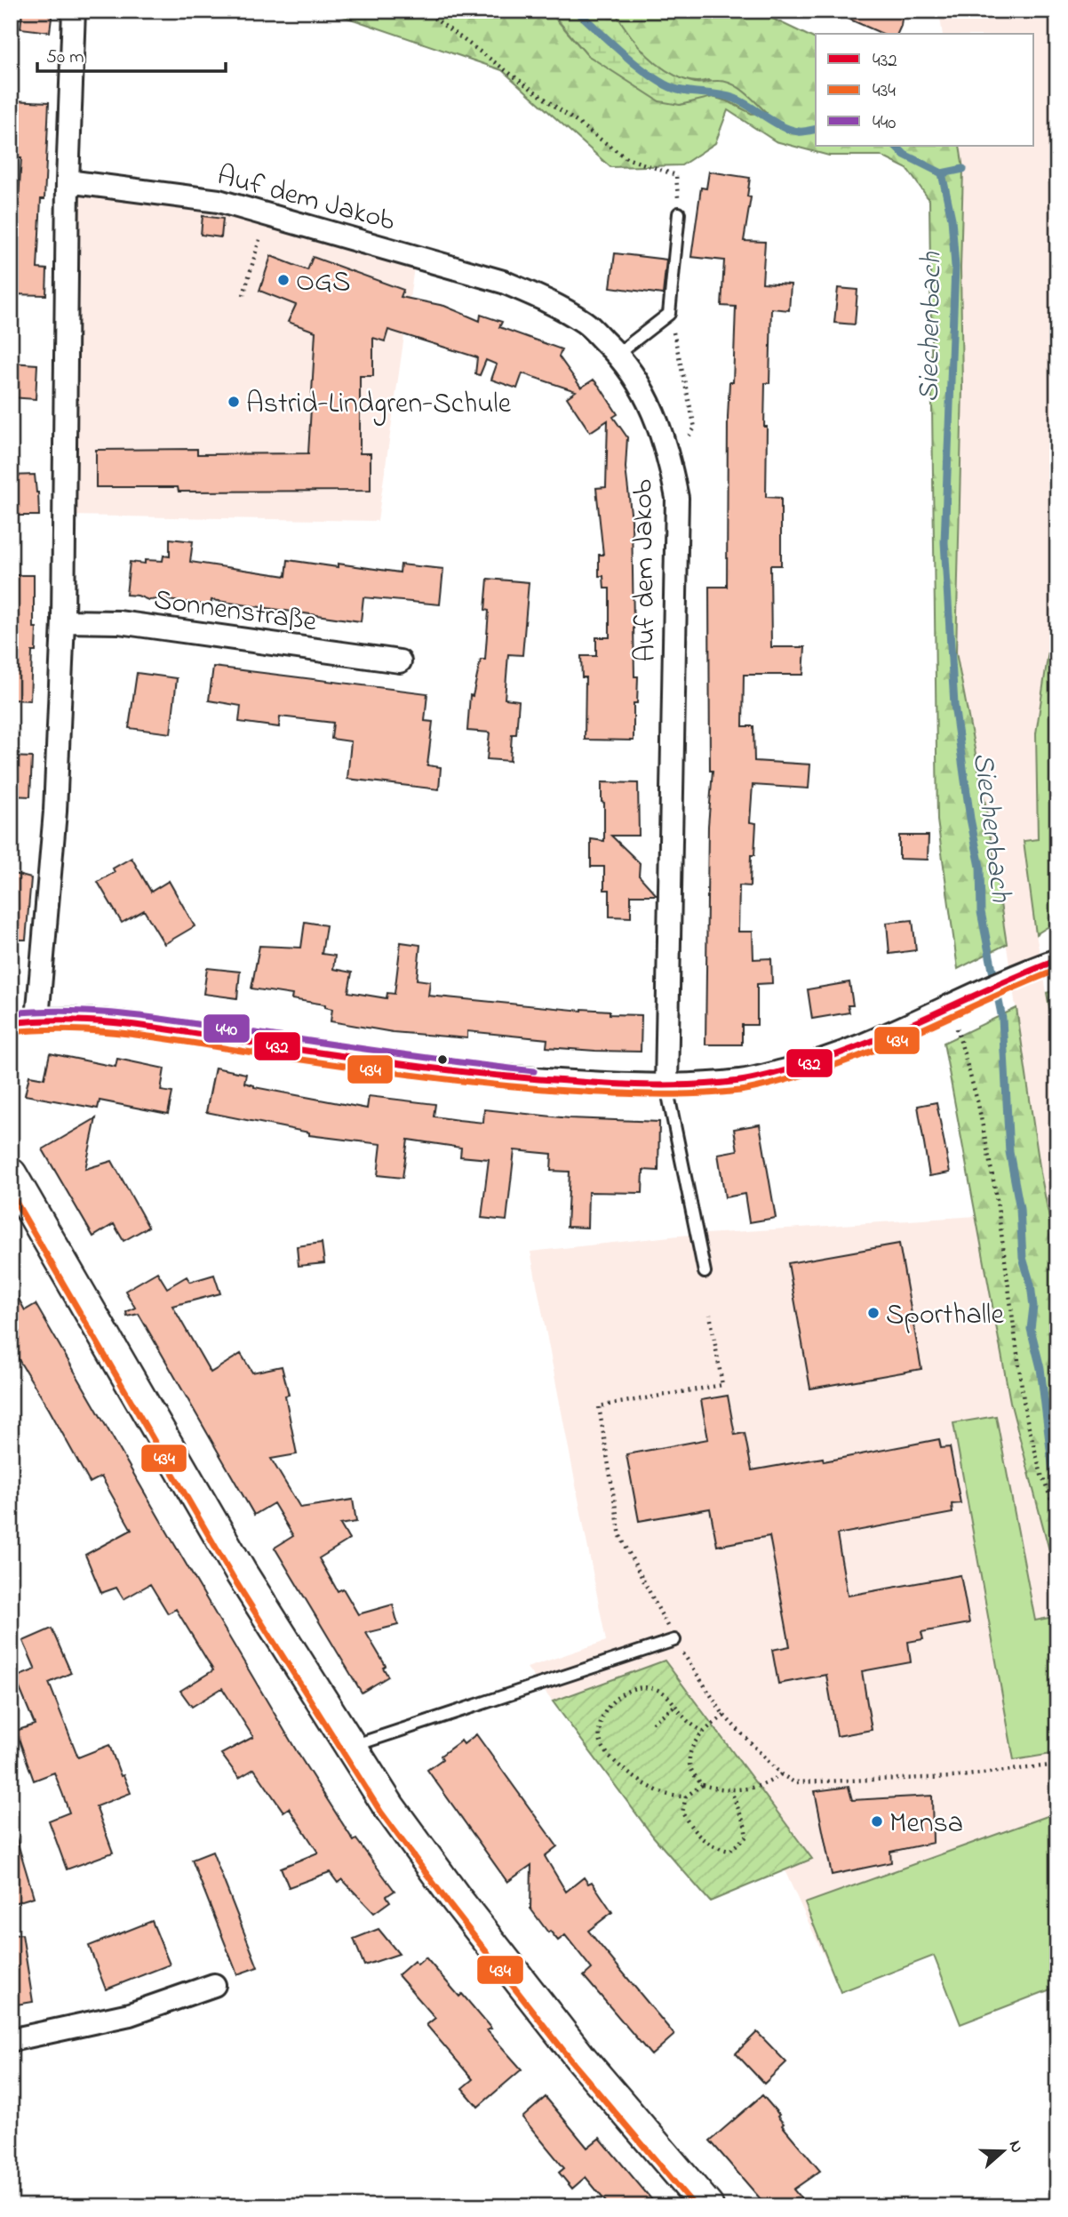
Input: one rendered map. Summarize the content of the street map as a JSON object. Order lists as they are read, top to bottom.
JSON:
{
  "streets": {
    "street": ["Auf dem Jakob", "Sonnenstraße"]
  },
  "water": ["Siechenbach"],
  "places": [
    "OGS",
    "Astrid-Lindgren-Schule",
    "Sporthalle",
    "Mensa"
  ],
  "lines": ["transit line 432", "transit line 434", "transit line 440"],
  "legend": ["432", "434", "440"],
  "scale_bar": "50 m",
  "north": "right"
}
